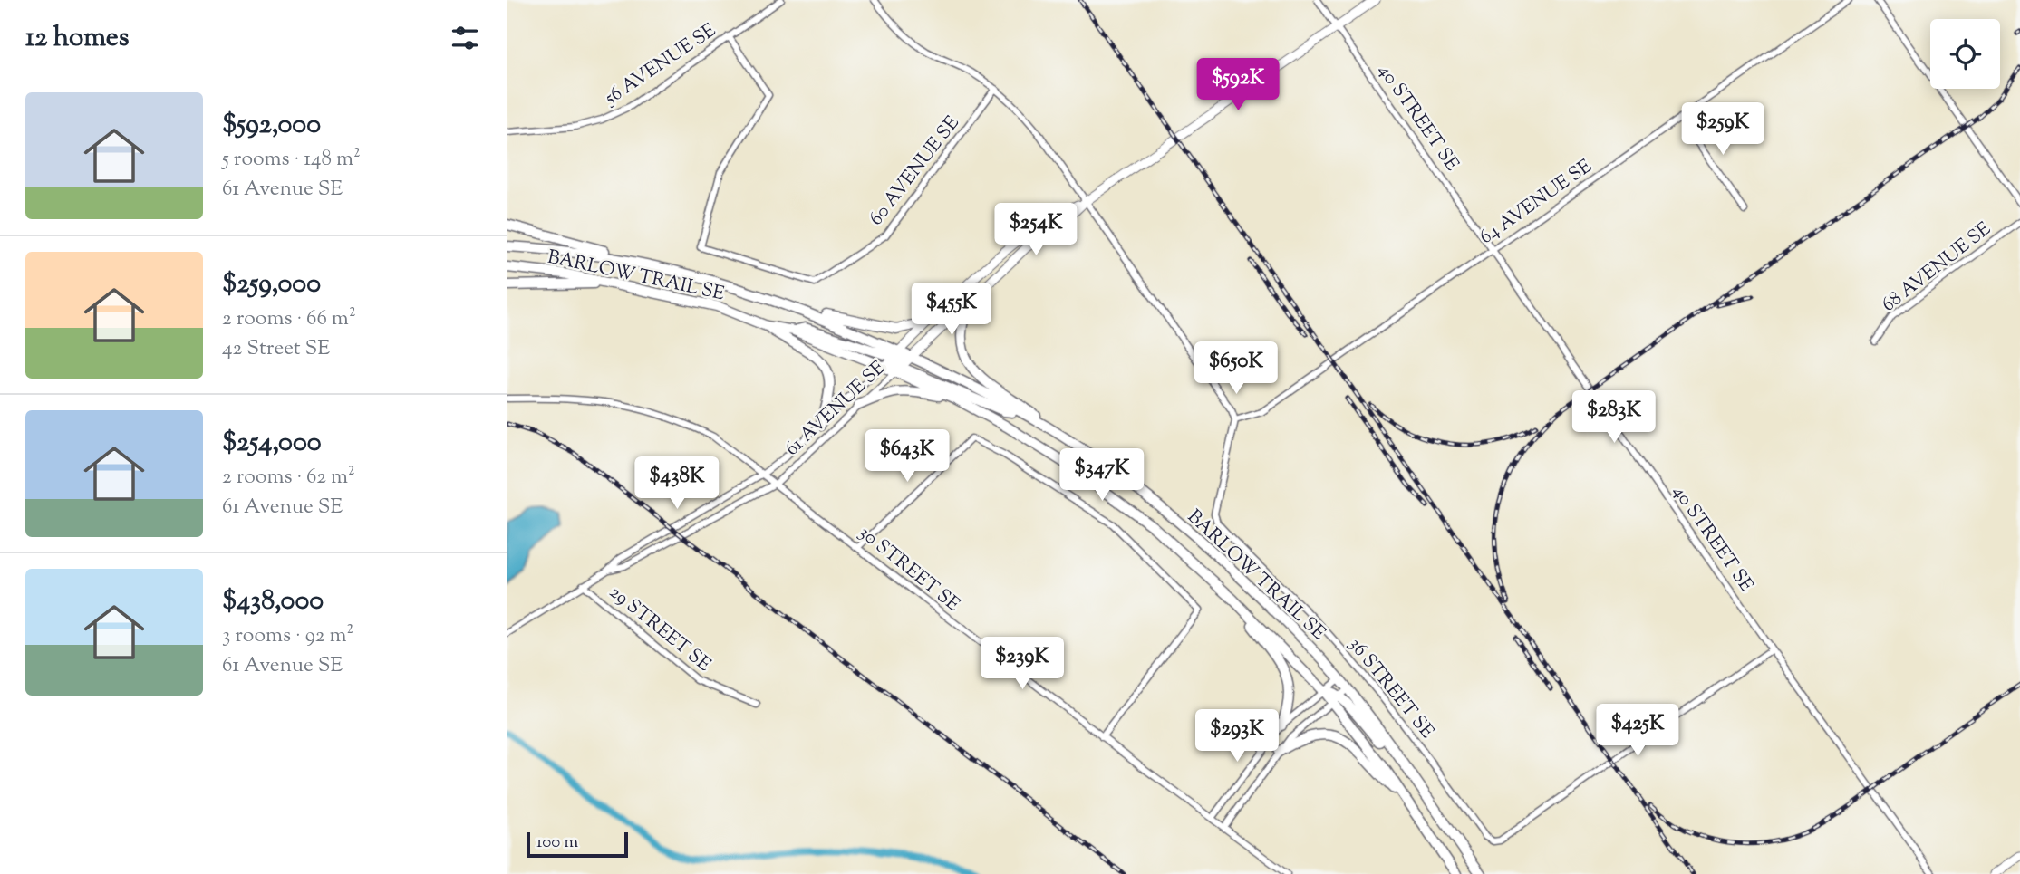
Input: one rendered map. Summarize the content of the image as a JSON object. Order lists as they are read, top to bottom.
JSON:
{
  "streets": {
    "main road": ["BARLOW TRAIL SE"],
    "street": [
      "56 AVENUE SE",
      "40 STREET SE",
      "60 AVENUE SE",
      "64 AVENUE SE",
      "68 AVENUE SE",
      "61 AVENUE SE",
      "30 STREET SE",
      "29 STREET SE",
      "36 STREET SE"
    ]
  },
  "crossings": [
    ["56 AVENUE SE", "60 AVENUE SE"],
    ["40 STREET SE", "64 AVENUE SE"],
    ["40 STREET SE", "61 AVENUE SE"],
    ["40 STREET SE", "36 STREET SE"],
    ["64 AVENUE SE", "36 STREET SE"],
    ["BARLOW TRAIL SE", "61 AVENUE SE"],
    ["61 AVENUE SE", "30 STREET SE"],
    ["61 AVENUE SE", "29 STREET SE"]
  ],
  "scale_bar": "100 m",
  "page": {
    "heading": "12 homes",
    "price": [
      "$592K",
      "$259K",
      "$254K",
      "$455K",
      "$650K",
      "$283K",
      "$643K",
      "$347K",
      "$438K",
      "$239K",
      "$425K",
      "$293K"
    ],
    "list": [
      {
        "name": "$592,000",
        "note": "5 rooms · 148 m² · 61 Avenue SE"
      },
      {
        "name": "$259,000",
        "note": "2 rooms · 66 m² · 42 Street SE"
      },
      {
        "name": "$254,000",
        "note": "2 rooms · 62 m² · 61 Avenue SE"
      },
      {
        "name": "$438,000",
        "note": "3 rooms · 92 m² · 61 Avenue SE"
      }
    ],
    "scale": "100 m"
  }
}
